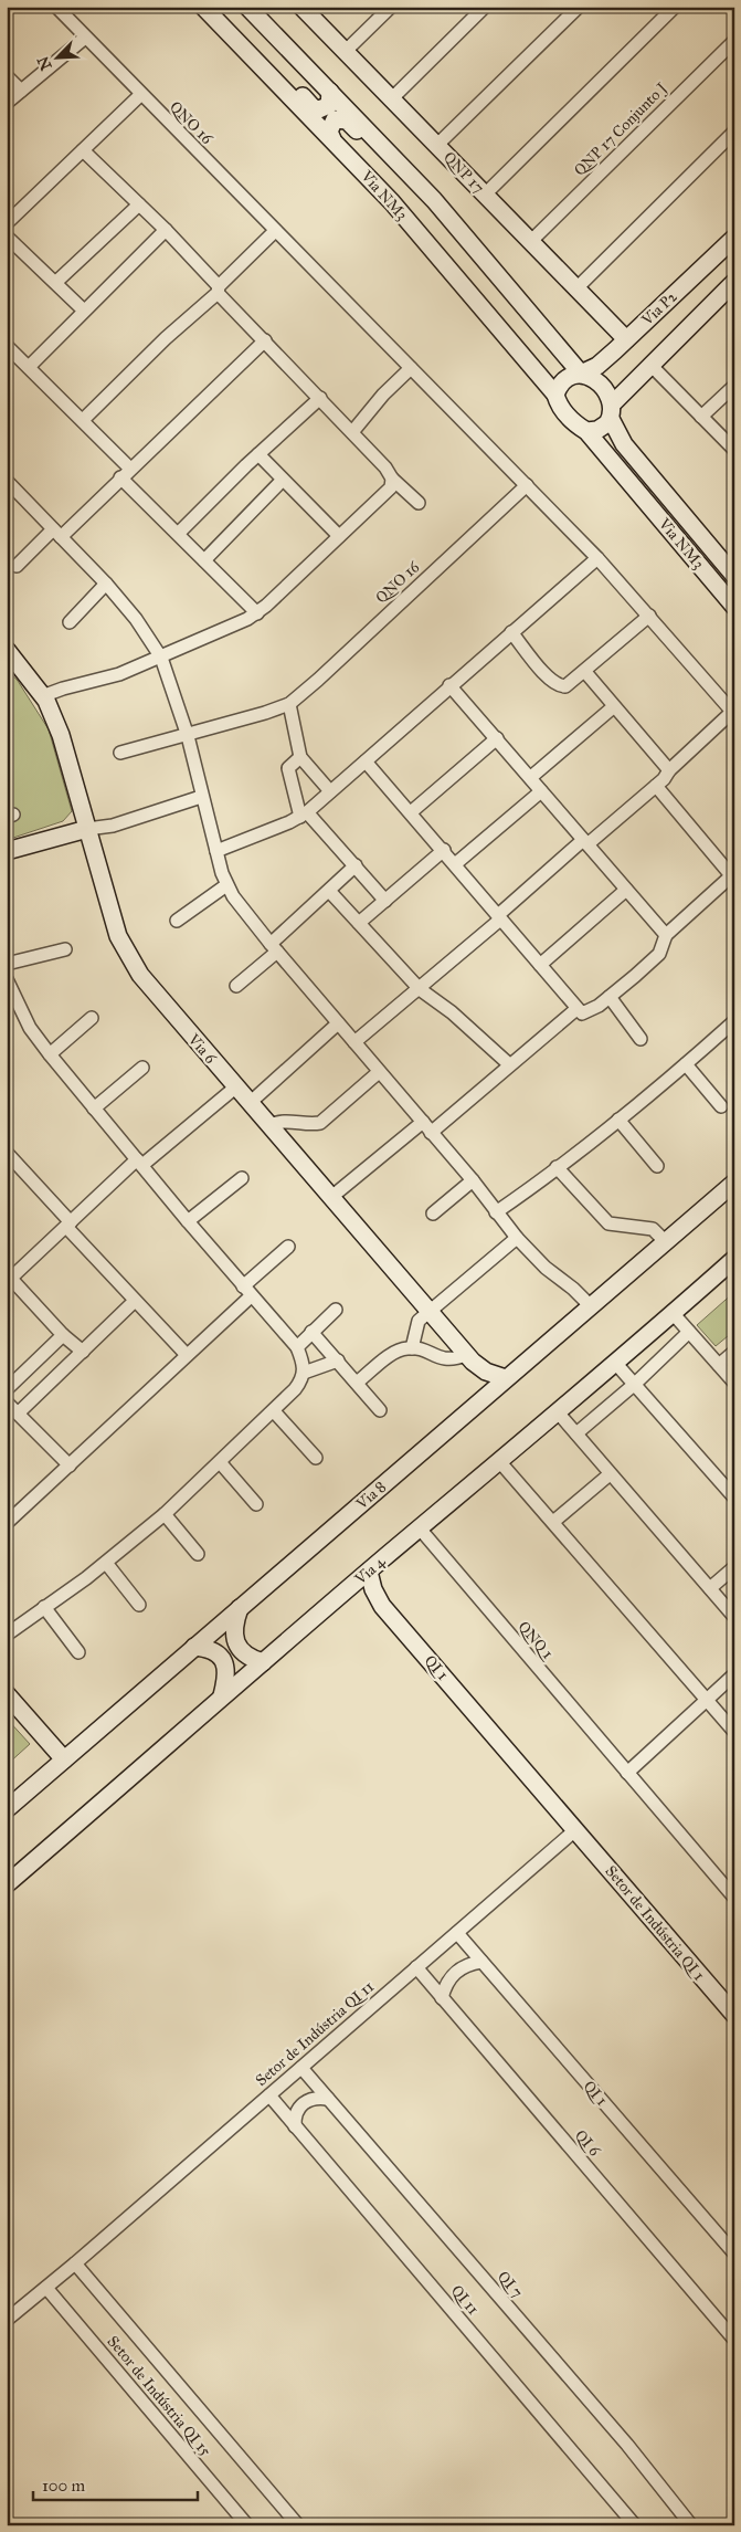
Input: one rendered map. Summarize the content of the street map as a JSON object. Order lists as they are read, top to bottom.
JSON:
{
  "streets": {
    "main road": [
      "QNP 17",
      "Via NM3",
      "Via P2",
      "Via 6",
      "Via 8",
      "Via 4",
      "QI 1",
      "Setor de Indústria QI 1"
    ],
    "street": [
      "QNO 16",
      "QNP 17 Conjunto J",
      "QNQ 1",
      "Setor de Indústria QI 11",
      "QI 6",
      "QI 7",
      "QI 11",
      "Setor de Indústria QI 15"
    ]
  },
  "crossings": [
    ["QNP 17 Conjunto J", "QNP 17"],
    ["QNP 17", "Via P2"],
    ["Via NM3", "Via P2"],
    ["Via 6", "Via 8"],
    ["Via 4", "QNQ 1"],
    ["Via 4", "QI 1"],
    ["QI 1", "Setor de Indústria QI 1"],
    ["QI 1", "Setor de Indústria QI 11"],
    ["Setor de Indústria QI 1", "Setor de Indústria QI 11"],
    ["Setor de Indústria QI 11", "QI 6"],
    ["Setor de Indústria QI 11", "QI 7"],
    ["Setor de Indústria QI 11", "QI 11"],
    ["Setor de Indústria QI 11", "Setor de Indústria QI 15"]
  ],
  "scale_bar": "100 m",
  "north": "bottom left"
}
